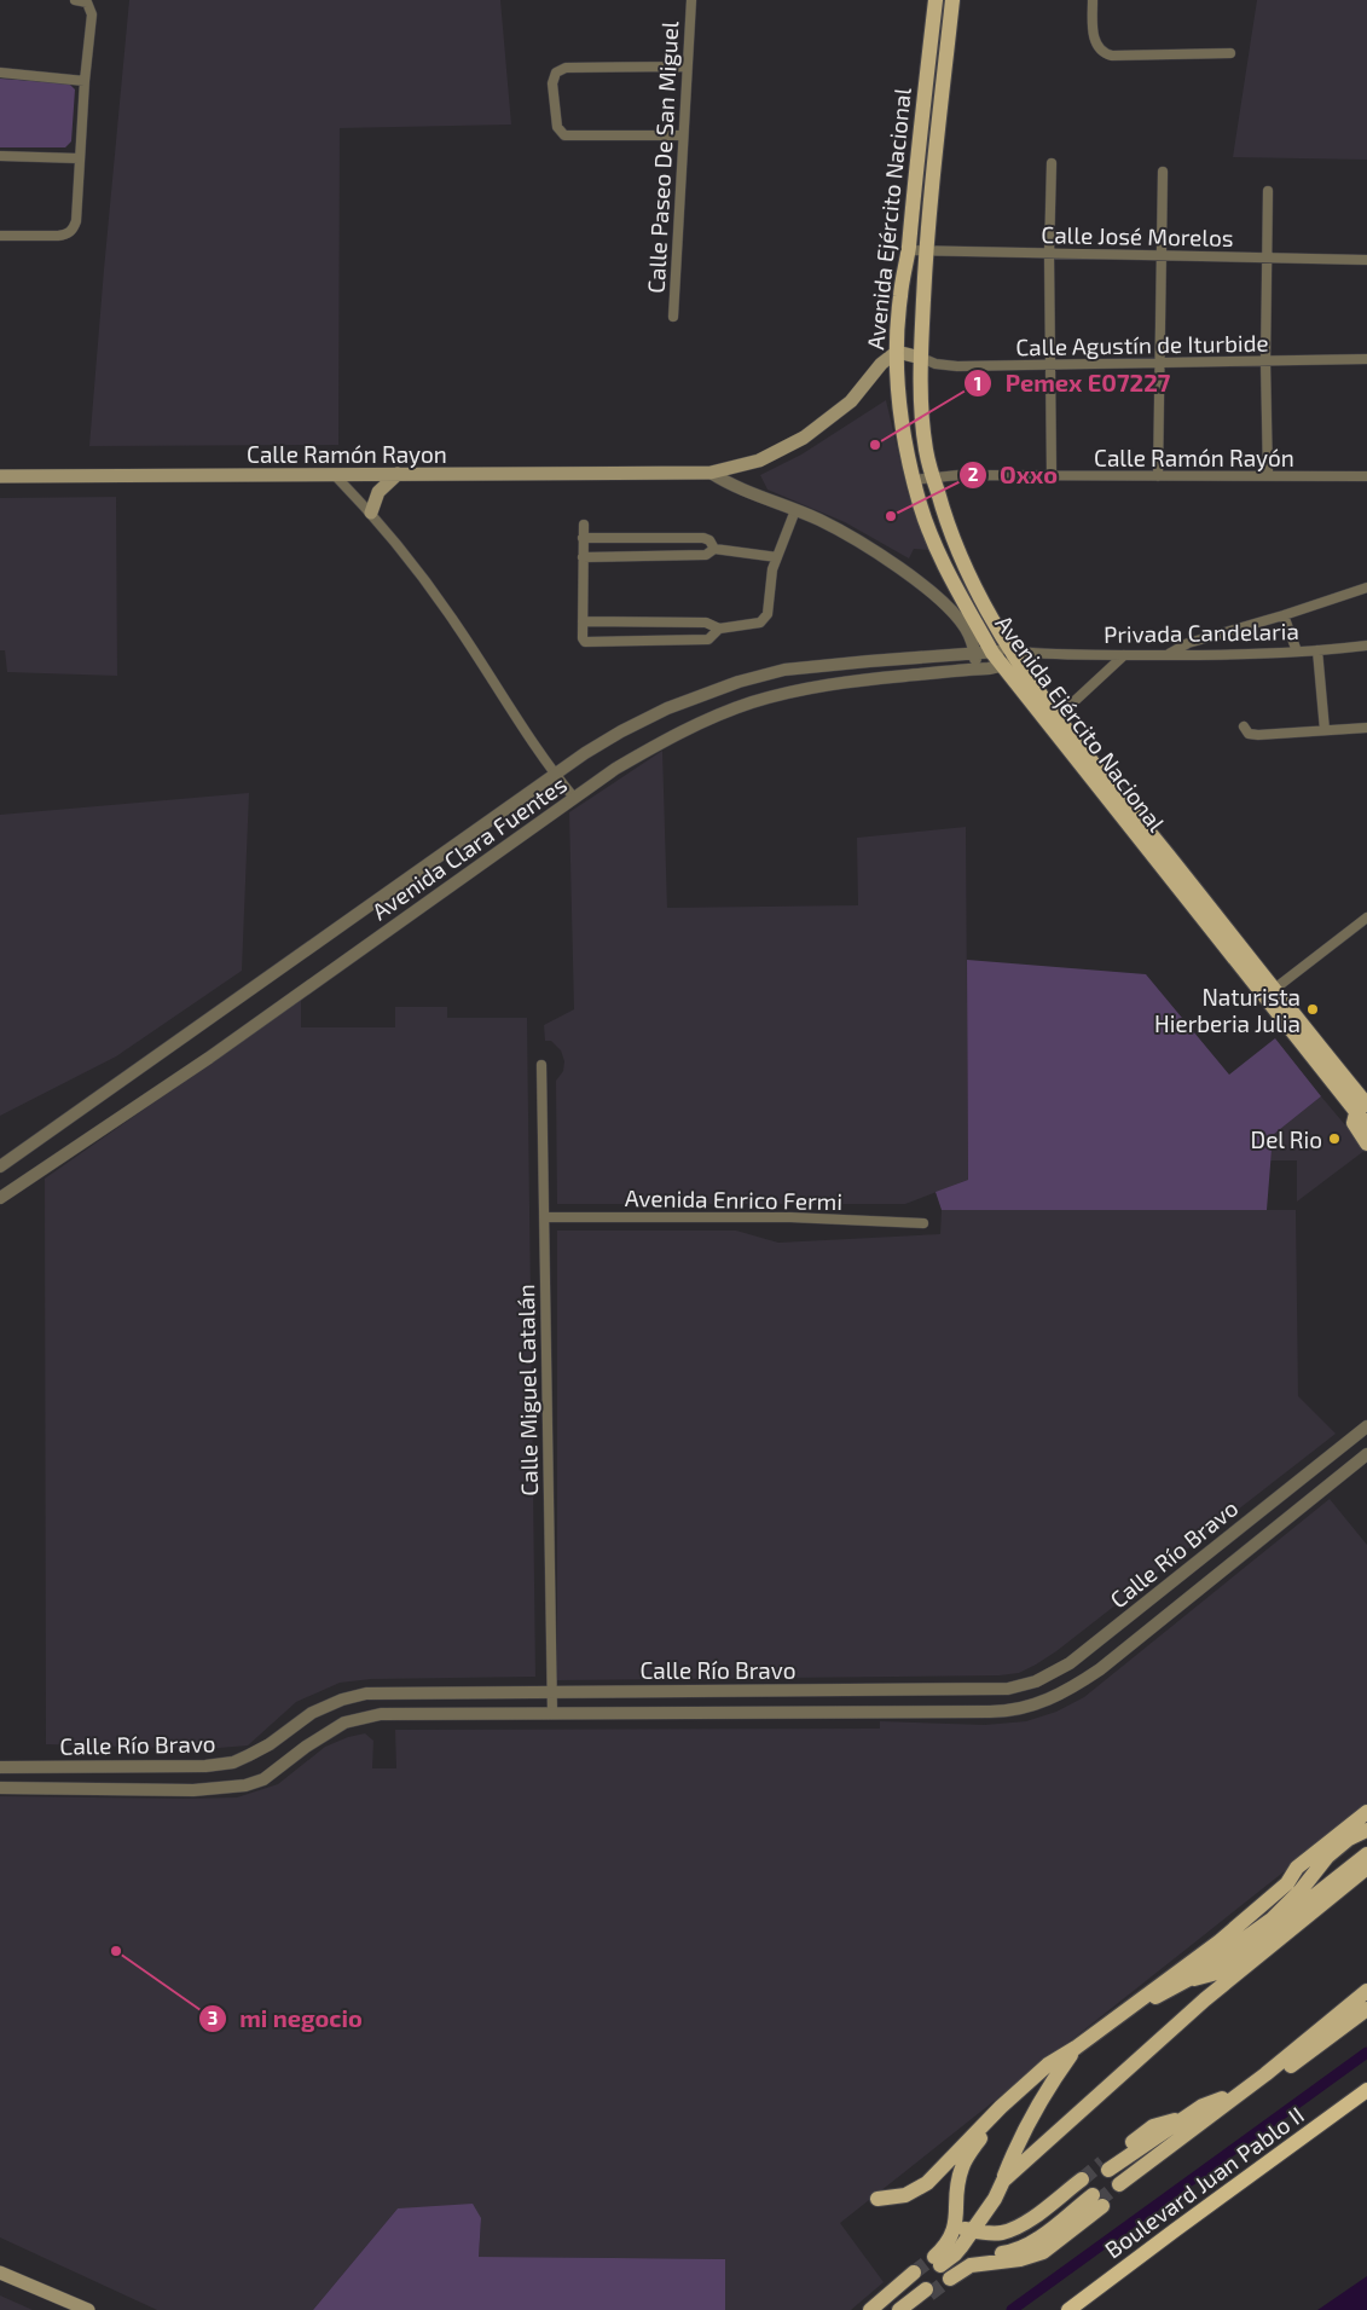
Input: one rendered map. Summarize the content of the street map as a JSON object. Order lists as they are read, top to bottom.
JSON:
{
  "streets": {
    "highway": ["Boulevard Juan Pablo II"],
    "main road": ["Avenida Ejército Nacional", "Calle Ramón Rayon"],
    "street": [
      "Calle Paseo De San Miguel",
      "Calle José Morelos",
      "Calle Agustín de Iturbide",
      "Calle Ramón Rayón",
      "Privada Candelaria",
      "Avenida Clara Fuentes",
      "Avenida Enrico Fermi",
      "Calle Miguel Catalán",
      "Calle Río Bravo"
    ]
  },
  "crossings": [
    ["Avenida Ejército Nacional", "Calle José Morelos"],
    ["Avenida Ejército Nacional", "Calle Agustín de Iturbide"],
    ["Avenida Ejército Nacional", "Calle Ramón Rayon"],
    ["Avenida Ejército Nacional", "Calle Ramón Rayón"],
    ["Avenida Ejército Nacional", "Privada Candelaria"],
    ["Avenida Ejército Nacional", "Avenida Clara Fuentes"],
    ["Privada Candelaria", "Avenida Clara Fuentes"],
    ["Avenida Enrico Fermi", "Calle Miguel Catalán"],
    ["Calle Miguel Catalán", "Calle Río Bravo"]
  ],
  "places": [
    "Pemex E07227",
    "Oxxo",
    "Naturista Hierberia Julia",
    "Del Rio",
    "mi negocio"
  ]
}
